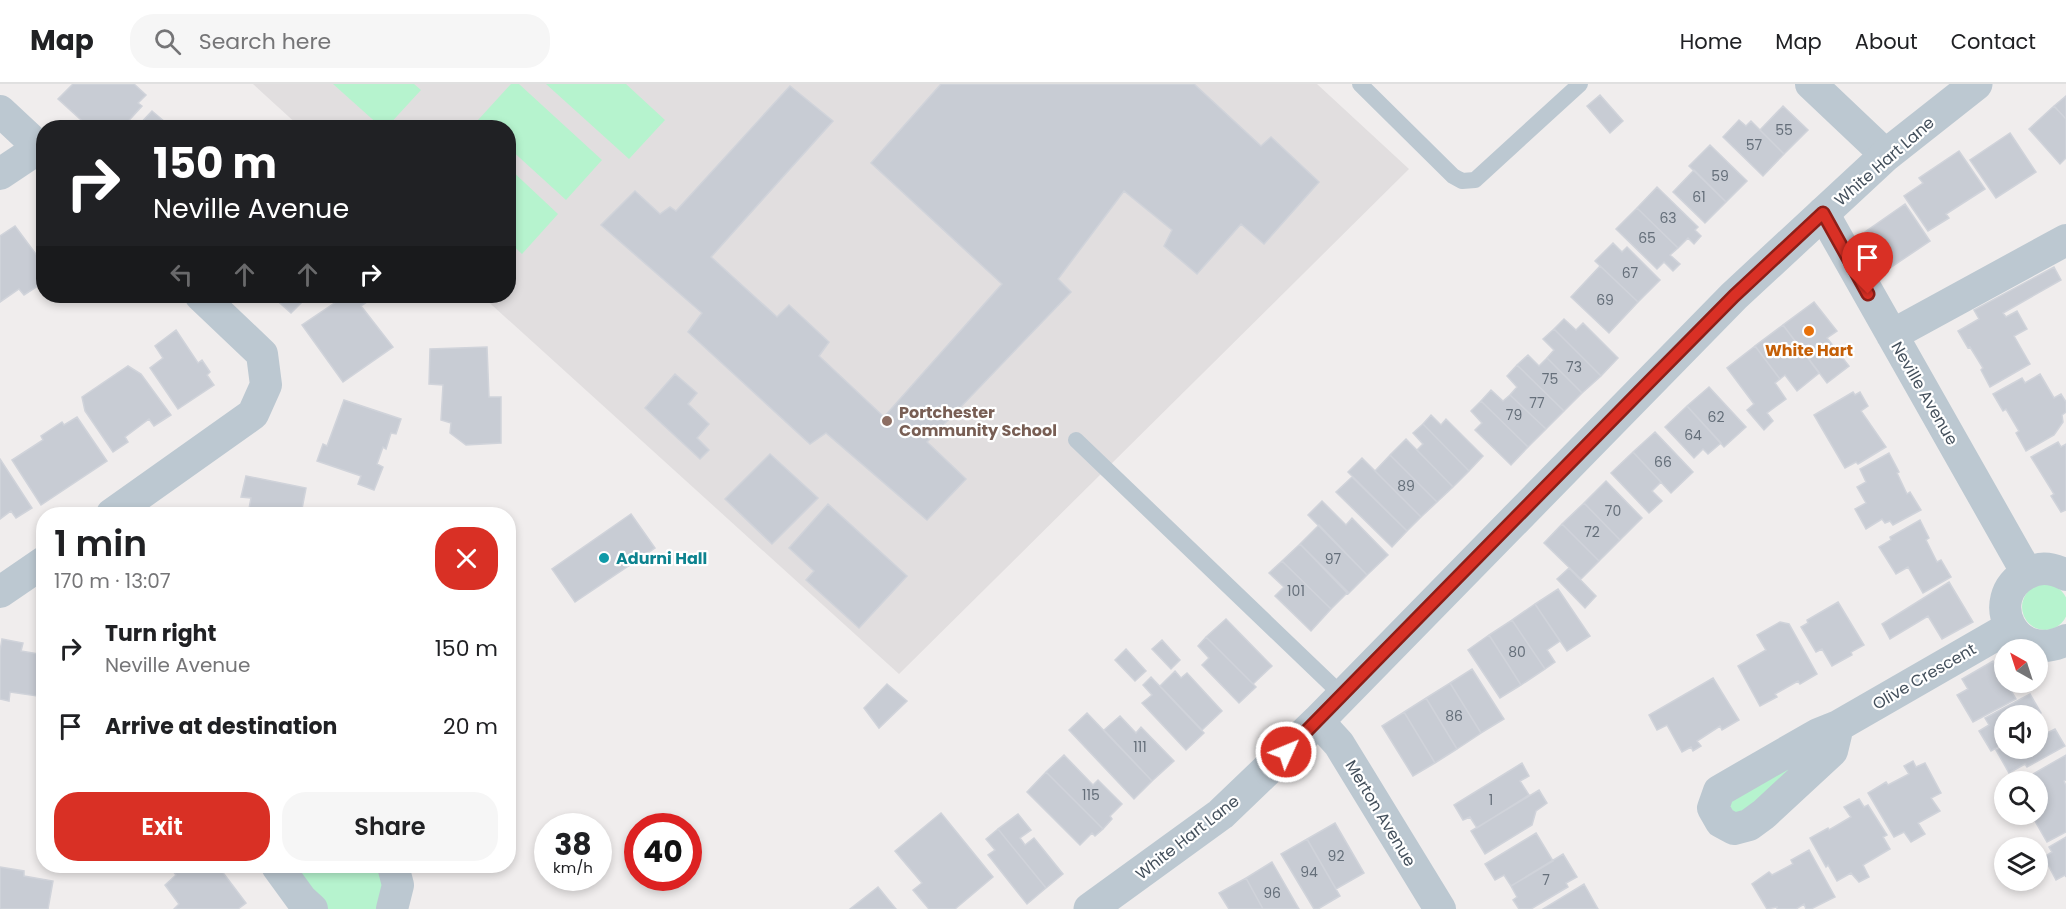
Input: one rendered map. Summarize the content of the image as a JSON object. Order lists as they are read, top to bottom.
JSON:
{
  "streets": {
    "street": [
      "White Hart Lane",
      "Neville Avenue",
      "Olive Crescent",
      "Merton Avenue"
    ]
  },
  "crossings": [
    ["White Hart Lane", "Neville Avenue"],
    ["White Hart Lane", "Merton Avenue"]
  ],
  "places": ["White Hart", "Portchester Community School", "Adurni Hall"],
  "house_numbers": [
    "55",
    "57",
    "59",
    "61",
    "63",
    "65",
    "67",
    "69",
    "73",
    "75",
    "77",
    "79",
    "62",
    "64",
    "66",
    "89",
    "70",
    "72",
    "97",
    "101",
    "80",
    "86",
    "111",
    "115",
    "1",
    "92",
    "94",
    "7",
    "96"
  ],
  "north": "top left",
  "page": {
    "header": "Map",
    "search": "Search here",
    "nav": [
      "Home",
      "Map",
      "About",
      "Contact"
    ],
    "turn": ["150 m", "Neville Avenue"],
    "heading": ["1 min", "170 m · 13:07"],
    "list": [
      {
        "name": "Turn right",
        "note": "Neville Avenue",
        "value": "150 m"
      },
      {
        "name": "Arrive at destination",
        "value": "20 m"
      }
    ],
    "buttons": ["Exit", "Share"],
    "speed": "38 km/h",
    "limit": "40"
  }
}
